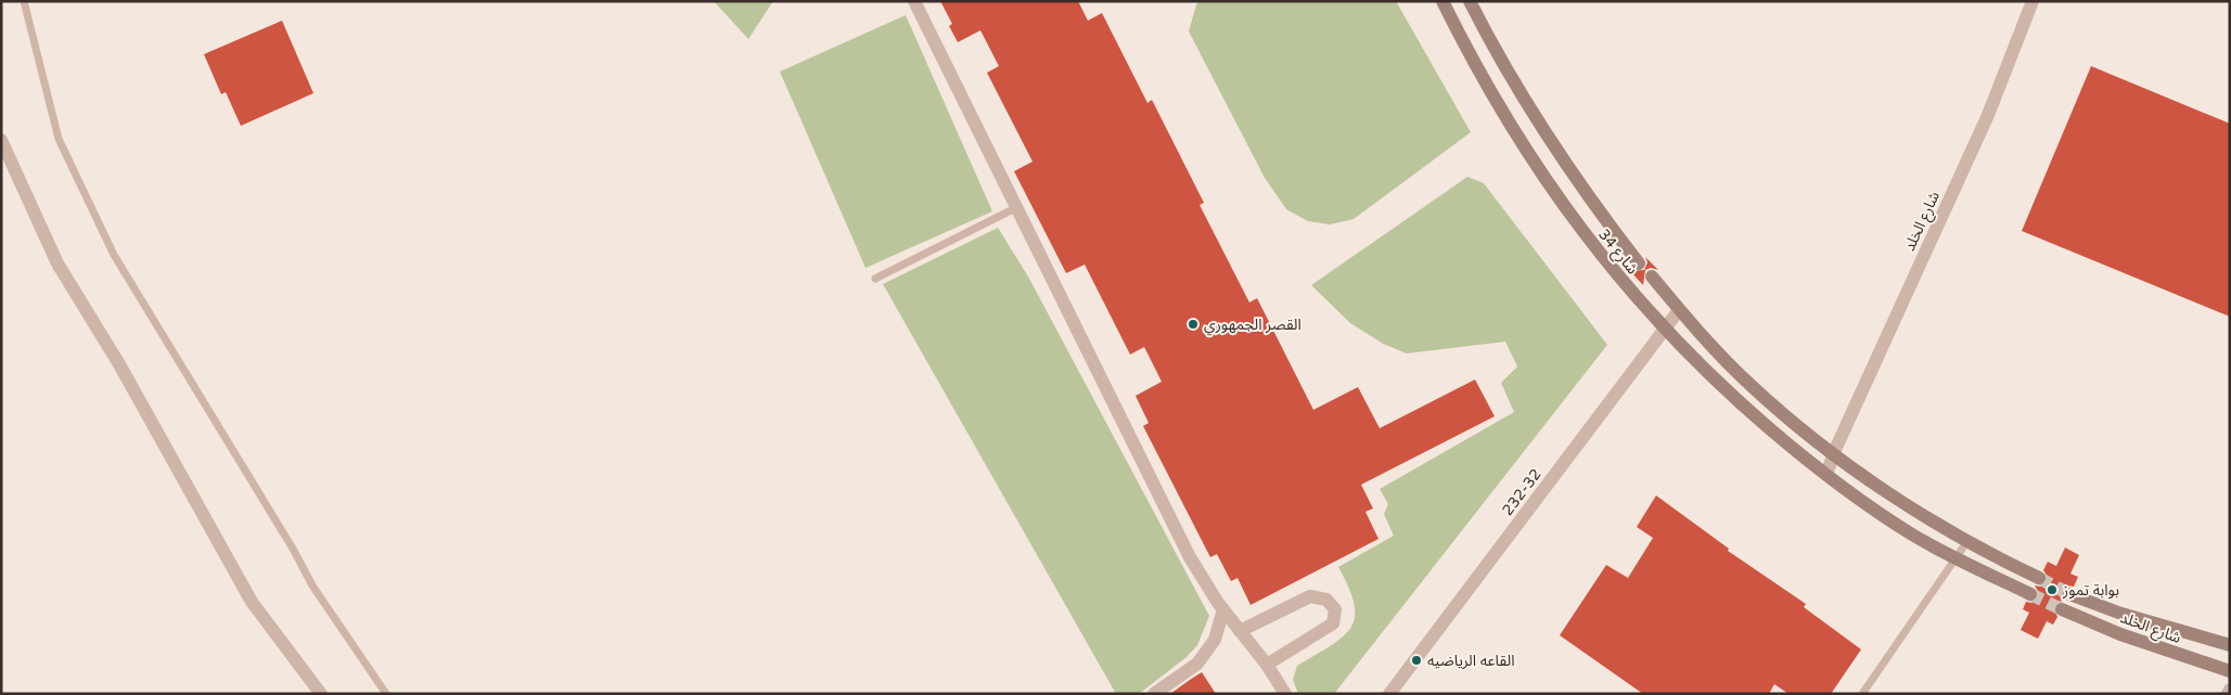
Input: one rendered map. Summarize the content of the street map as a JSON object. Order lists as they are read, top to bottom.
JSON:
{
  "streets": {
    "main road": ["شارع الخلد", "شارع 34"],
    "street": ["232-32"]
  },
  "crossings": [
    ["شارع الخلد", "شارع 34"],
    ["شارع 34", "232-32"]
  ],
  "places": ["القصر الجمهوري", "بوابة تموز", "القاعه الرياضيه"]
}
